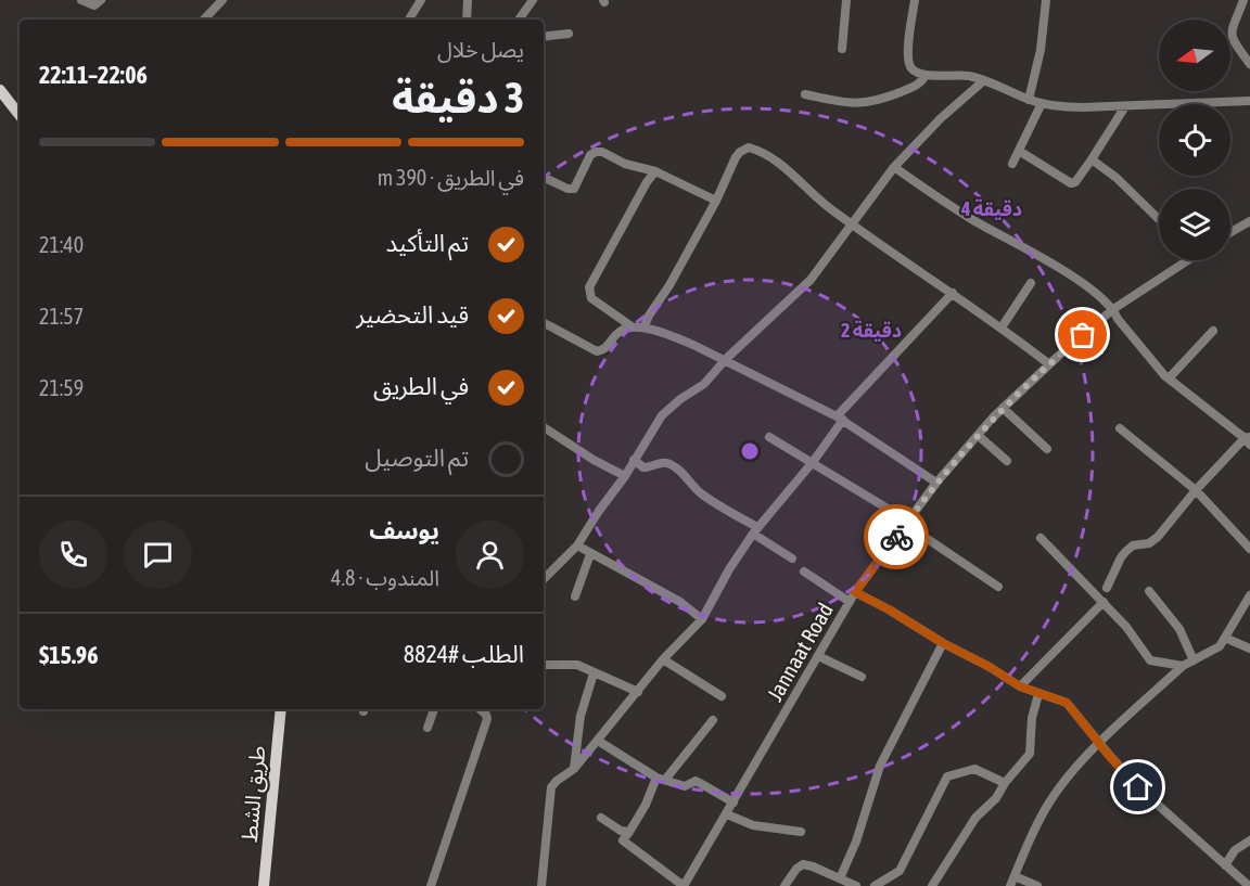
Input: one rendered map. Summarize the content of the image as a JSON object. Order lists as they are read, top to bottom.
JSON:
{
  "streets": {
    "main road": ["طريق الشط"],
    "street": ["Jannaat Road"]
  },
  "north": "left",
  "page": {
    "heading": ["3 دقيقة", "يصل خلال", "22:06–22:11"],
    "panel": [
      "يوسف",
      "المندوب · 4.8",
      "الطلب #8824",
      "$15.96"
    ],
    "bar": "في الطريق · 390 m",
    "list": [
      ["تم التأكيد", "21:40"],
      ["قيد التحضير", "21:57"],
      ["في الطريق", "21:59"],
      "تم التوصيل"
    ]
  },
  "rings": ["4 دقيقة", "2 دقيقة"]
}
